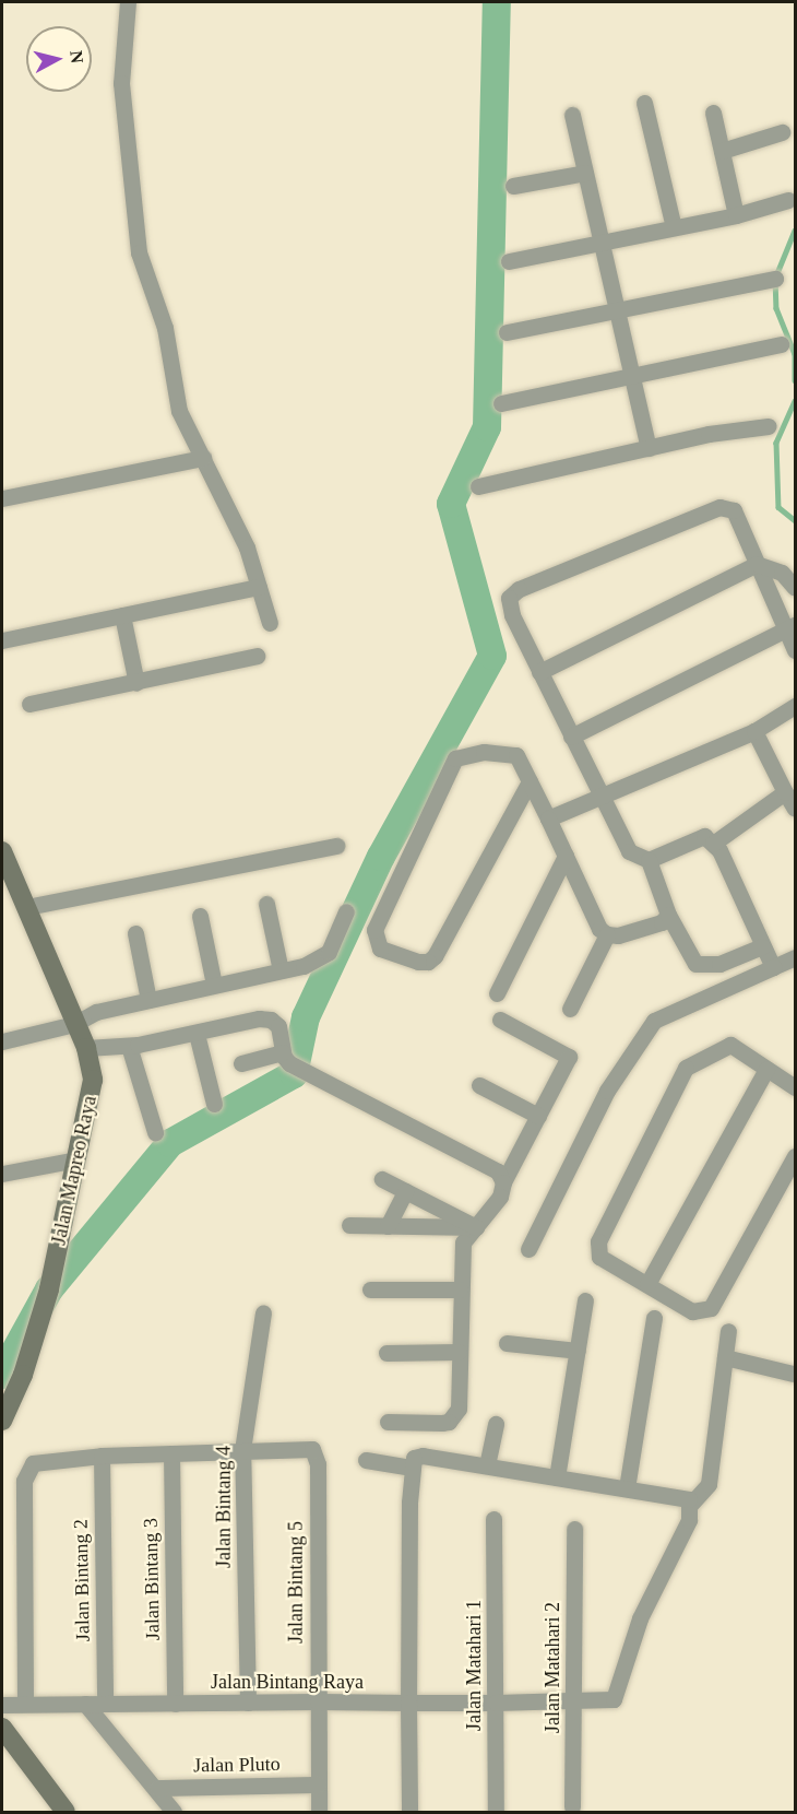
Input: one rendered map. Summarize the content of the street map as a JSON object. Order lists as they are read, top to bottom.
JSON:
{
  "streets": {
    "street": [
      "Jalan Mapreo Raya",
      "Jalan Bintang 4",
      "Jalan Bintang 3",
      "Jalan Bintang 2",
      "Jalan Bintang 5",
      "Jalan Matahari 1",
      "Jalan Matahari 2",
      "Jalan Bintang Raya",
      "Jalan Pluto"
    ]
  },
  "crossings": [
    ["Jalan Bintang 4", "Jalan Bintang 5"],
    ["Jalan Bintang 4", "Jalan Bintang Raya"],
    ["Jalan Bintang 3", "Jalan Bintang Raya"],
    ["Jalan Bintang 2", "Jalan Bintang Raya"],
    ["Jalan Bintang 5", "Jalan Bintang Raya"],
    ["Jalan Bintang 5", "Jalan Pluto"],
    ["Jalan Matahari 1", "Jalan Bintang Raya"],
    ["Jalan Matahari 2", "Jalan Bintang Raya"]
  ],
  "north": "right"
}
